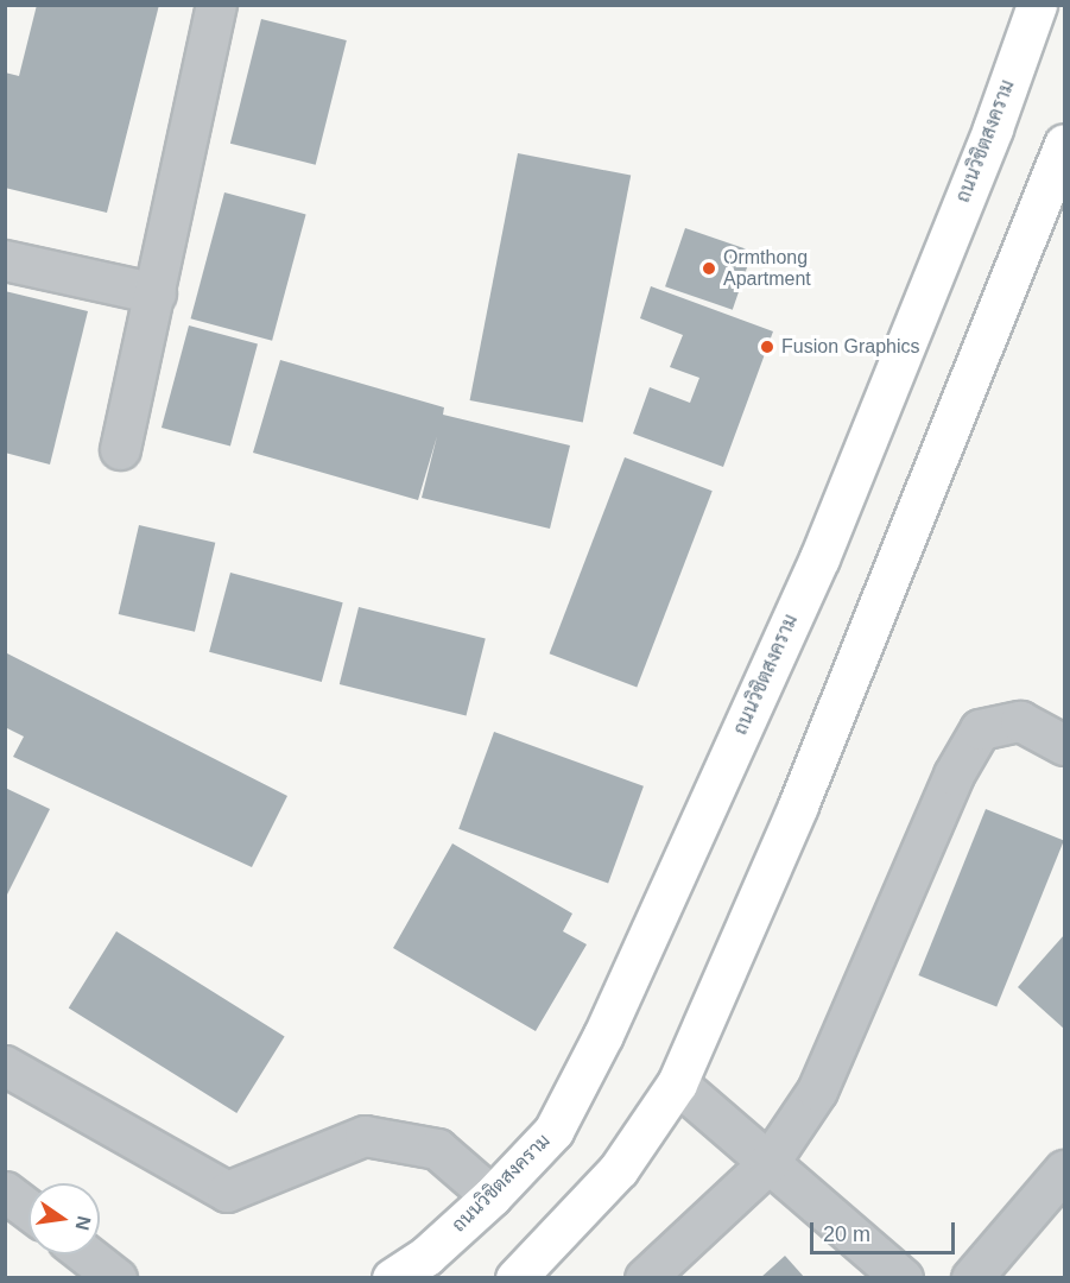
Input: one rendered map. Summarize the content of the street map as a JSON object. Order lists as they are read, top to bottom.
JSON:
{
  "streets": {
    "main road": ["ถนนวิชิตสงคราม"]
  },
  "places": ["Ormthong Apartment", "Fusion Graphics"],
  "scale_bar": "20 m",
  "north": "right"
}
